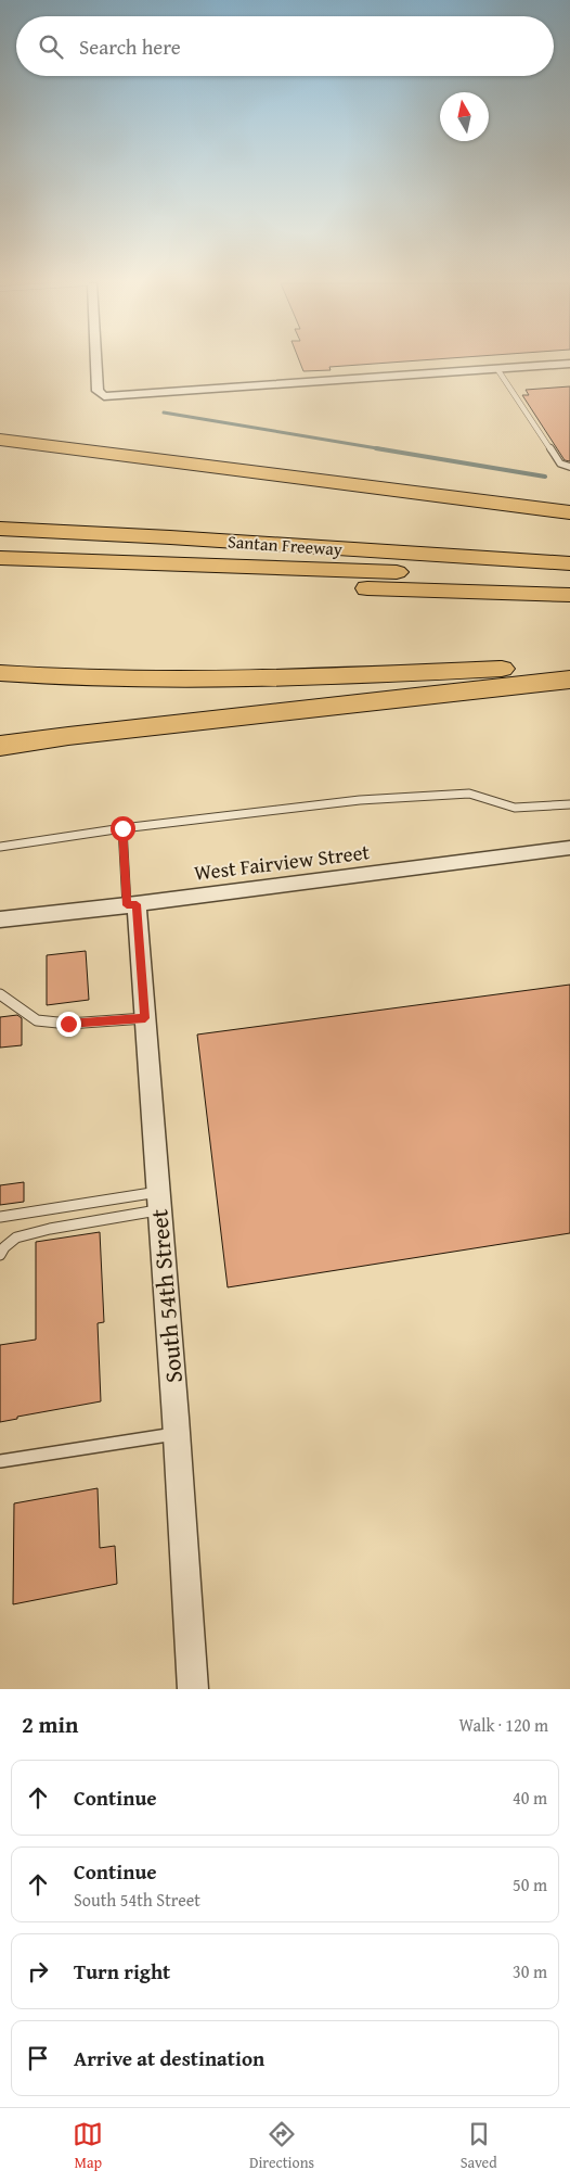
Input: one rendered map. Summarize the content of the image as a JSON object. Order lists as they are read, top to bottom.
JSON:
{
  "streets": {
    "highway": ["Santan Freeway"],
    "street": ["West Fairview Street", "South 54th Street"]
  },
  "crossings": [
    ["West Fairview Street", "South 54th Street"]
  ],
  "north": "top",
  "page": {
    "search": "Search here",
    "heading": ["2 min", "Walk · 120 m"],
    "list": [
      ["Continue", "40 m"],
      ["Continue", "South 54th Street", "50 m"],
      ["Turn right", "30 m"],
      "Arrive at destination"
    ],
    "nav": ["Map", "Directions", "Saved"]
  }
}
